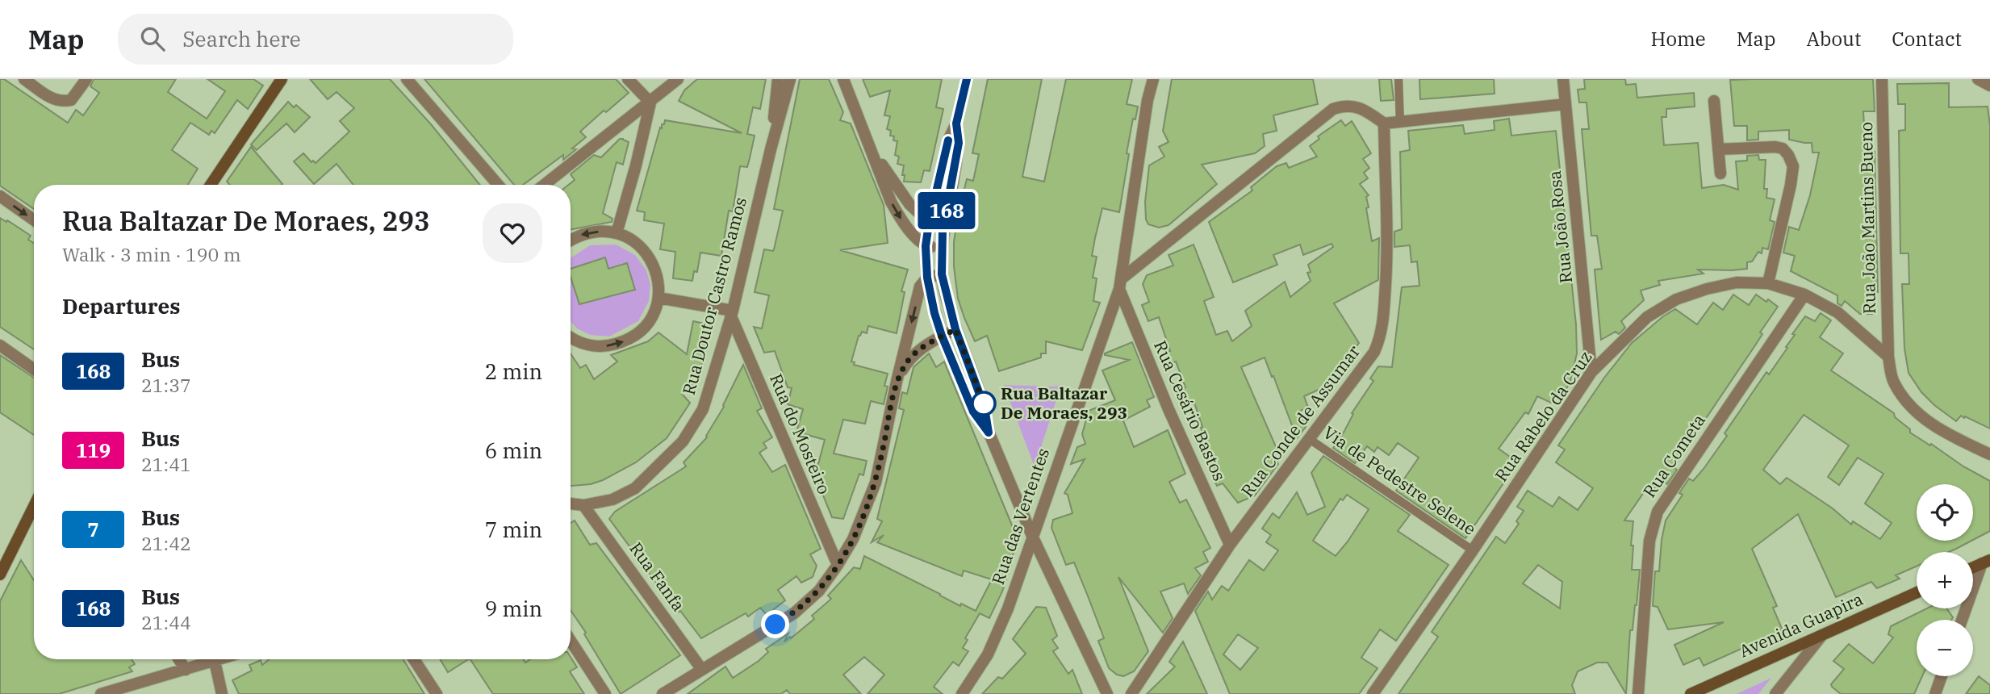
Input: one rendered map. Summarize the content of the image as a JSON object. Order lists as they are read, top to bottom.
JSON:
{
  "streets": {
    "main road": ["Avenida Guapira"],
    "street": [
      "Rua João Martins Bueno",
      "Rua João Rosa",
      "Rua Doutor Castro Ramos",
      "Rua Cesário Bastos",
      "Rua Rabelo da Cruz",
      "Rua Conde de Assumar",
      "Rua do Mosteiro",
      "Rua Cometa",
      "Rua das Vertentes",
      "Rua Fanfa"
    ],
    "lane": ["Via de Pedestre Selene"]
  },
  "crossings": [
    ["Rua João Martins Bueno", "Rua Rabelo da Cruz"],
    ["Rua João Rosa", "Rua Rabelo da Cruz"],
    ["Rua Doutor Castro Ramos", "Rua do Mosteiro"],
    ["Rua Doutor Castro Ramos", "Rua Fanfa"],
    ["Rua Cesário Bastos", "Rua Conde de Assumar"],
    ["Rua Cesário Bastos", "Rua das Vertentes"],
    ["Rua Rabelo da Cruz", "Rua Cometa"],
    ["Rua Rabelo da Cruz", "Via de Pedestre Selene"],
    ["Rua Conde de Assumar", "Via de Pedestre Selene"]
  ],
  "places": ["Rua Baltazar De Moraes, 293"],
  "lines": ["bus line 168"],
  "page": {
    "header": "Map",
    "search": "Search here",
    "nav": [
      "Home",
      "Map",
      "About",
      "Contact"
    ],
    "on_map": "168",
    "heading": [
      ["Rua Baltazar De Moraes, 293", "Walk · 3 min · 190 m"],
      "Departures"
    ],
    "list": [
      {
        "mark": "168",
        "name": "Bus",
        "note": "21:37",
        "value": "2 min"
      },
      {
        "mark": "119",
        "name": "Bus",
        "note": "21:41",
        "value": "6 min"
      },
      {
        "mark": "7",
        "name": "Bus",
        "note": "21:42",
        "value": "7 min"
      },
      {
        "mark": "168",
        "name": "Bus",
        "note": "21:44",
        "value": "9 min"
      }
    ],
    "map_buttons": ["+", "−"]
  }
}
